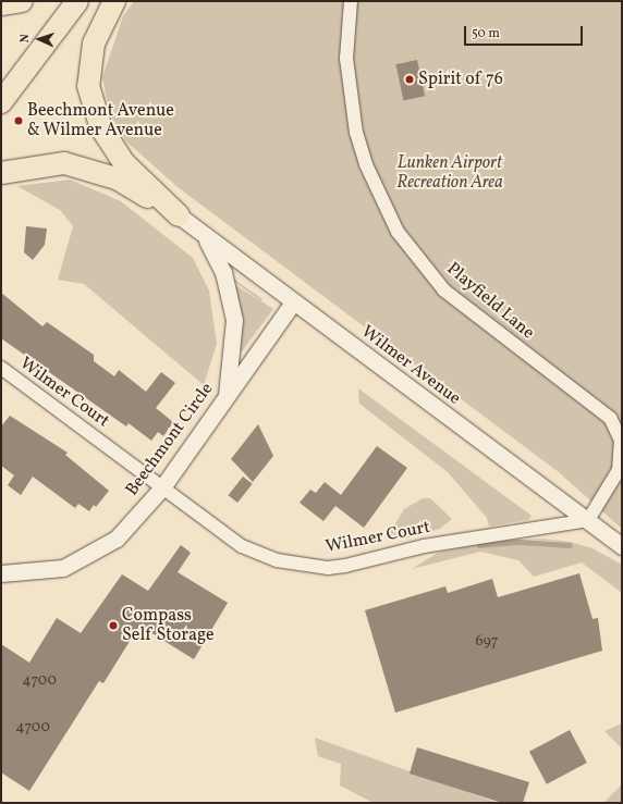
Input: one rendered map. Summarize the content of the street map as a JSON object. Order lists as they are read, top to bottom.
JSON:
{
  "streets": {
    "street": [
      "Playfield Lane",
      "Wilmer Avenue",
      "Wilmer Court",
      "Beechmont Circle"
    ]
  },
  "crossings": [
    ["Playfield Lane", "Wilmer Avenue"],
    ["Playfield Lane", "Wilmer Court"],
    ["Wilmer Avenue", "Wilmer Court"],
    ["Wilmer Avenue", "Beechmont Circle"],
    ["Wilmer Court", "Beechmont Circle"]
  ],
  "parks": ["Lunken Airport Recreation Area"],
  "places": ["Spirit of 76", "Beechmont Avenue & Wilmer Avenue", "Compass Self Storage"],
  "house_numbers": ["697", "4700", "4700"],
  "scale_bar": "50 m",
  "north": "left"
}
